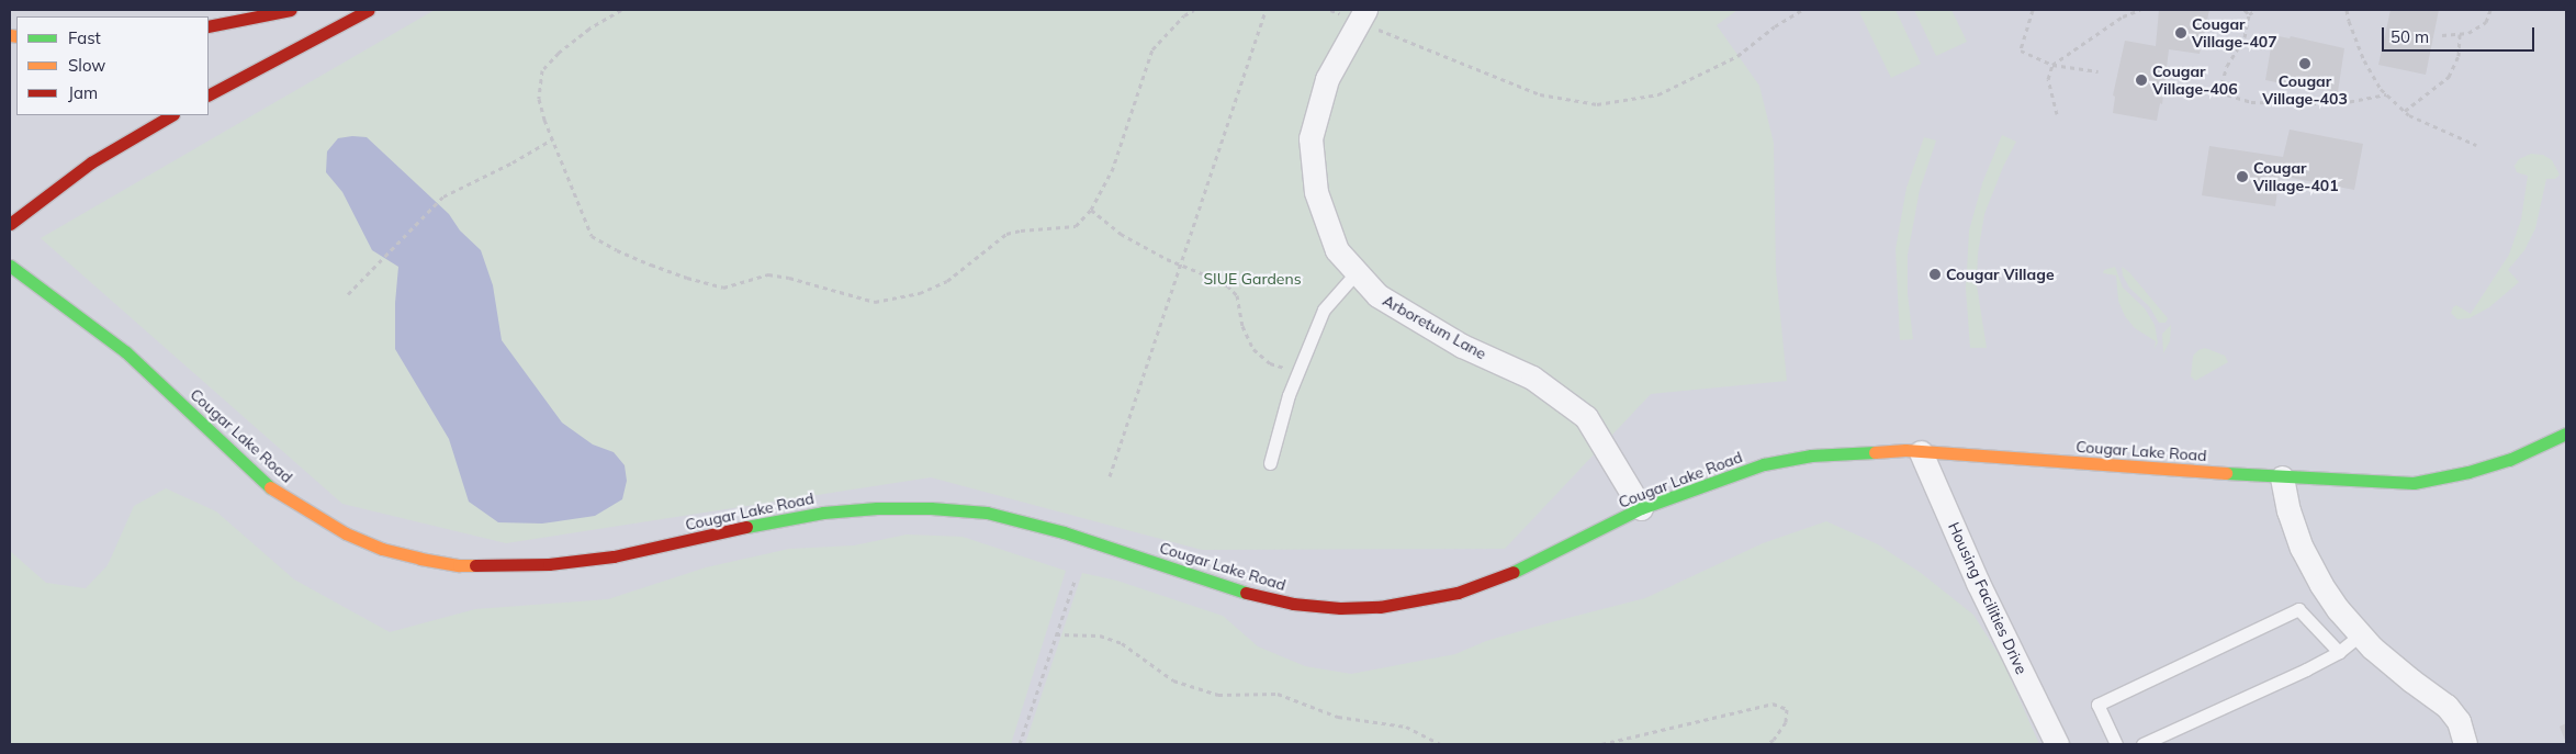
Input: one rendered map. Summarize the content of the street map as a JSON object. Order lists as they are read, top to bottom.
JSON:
{
  "streets": {
    "street": ["Arboretum Lane", "Cougar Lake Road", "Housing Facilities Drive"]
  },
  "crossings": [
    ["Arboretum Lane", "Cougar Lake Road"],
    ["Cougar Lake Road", "Housing Facilities Drive"]
  ],
  "parks": ["SIUE Gardens"],
  "places": [
    "Cougar Village-407",
    "Cougar Village-403",
    "Cougar Village-406",
    "Cougar Village-401",
    "Cougar Village"
  ],
  "legend": ["Fast", "Slow", "Jam"],
  "scale_bar": "50 m"
}
